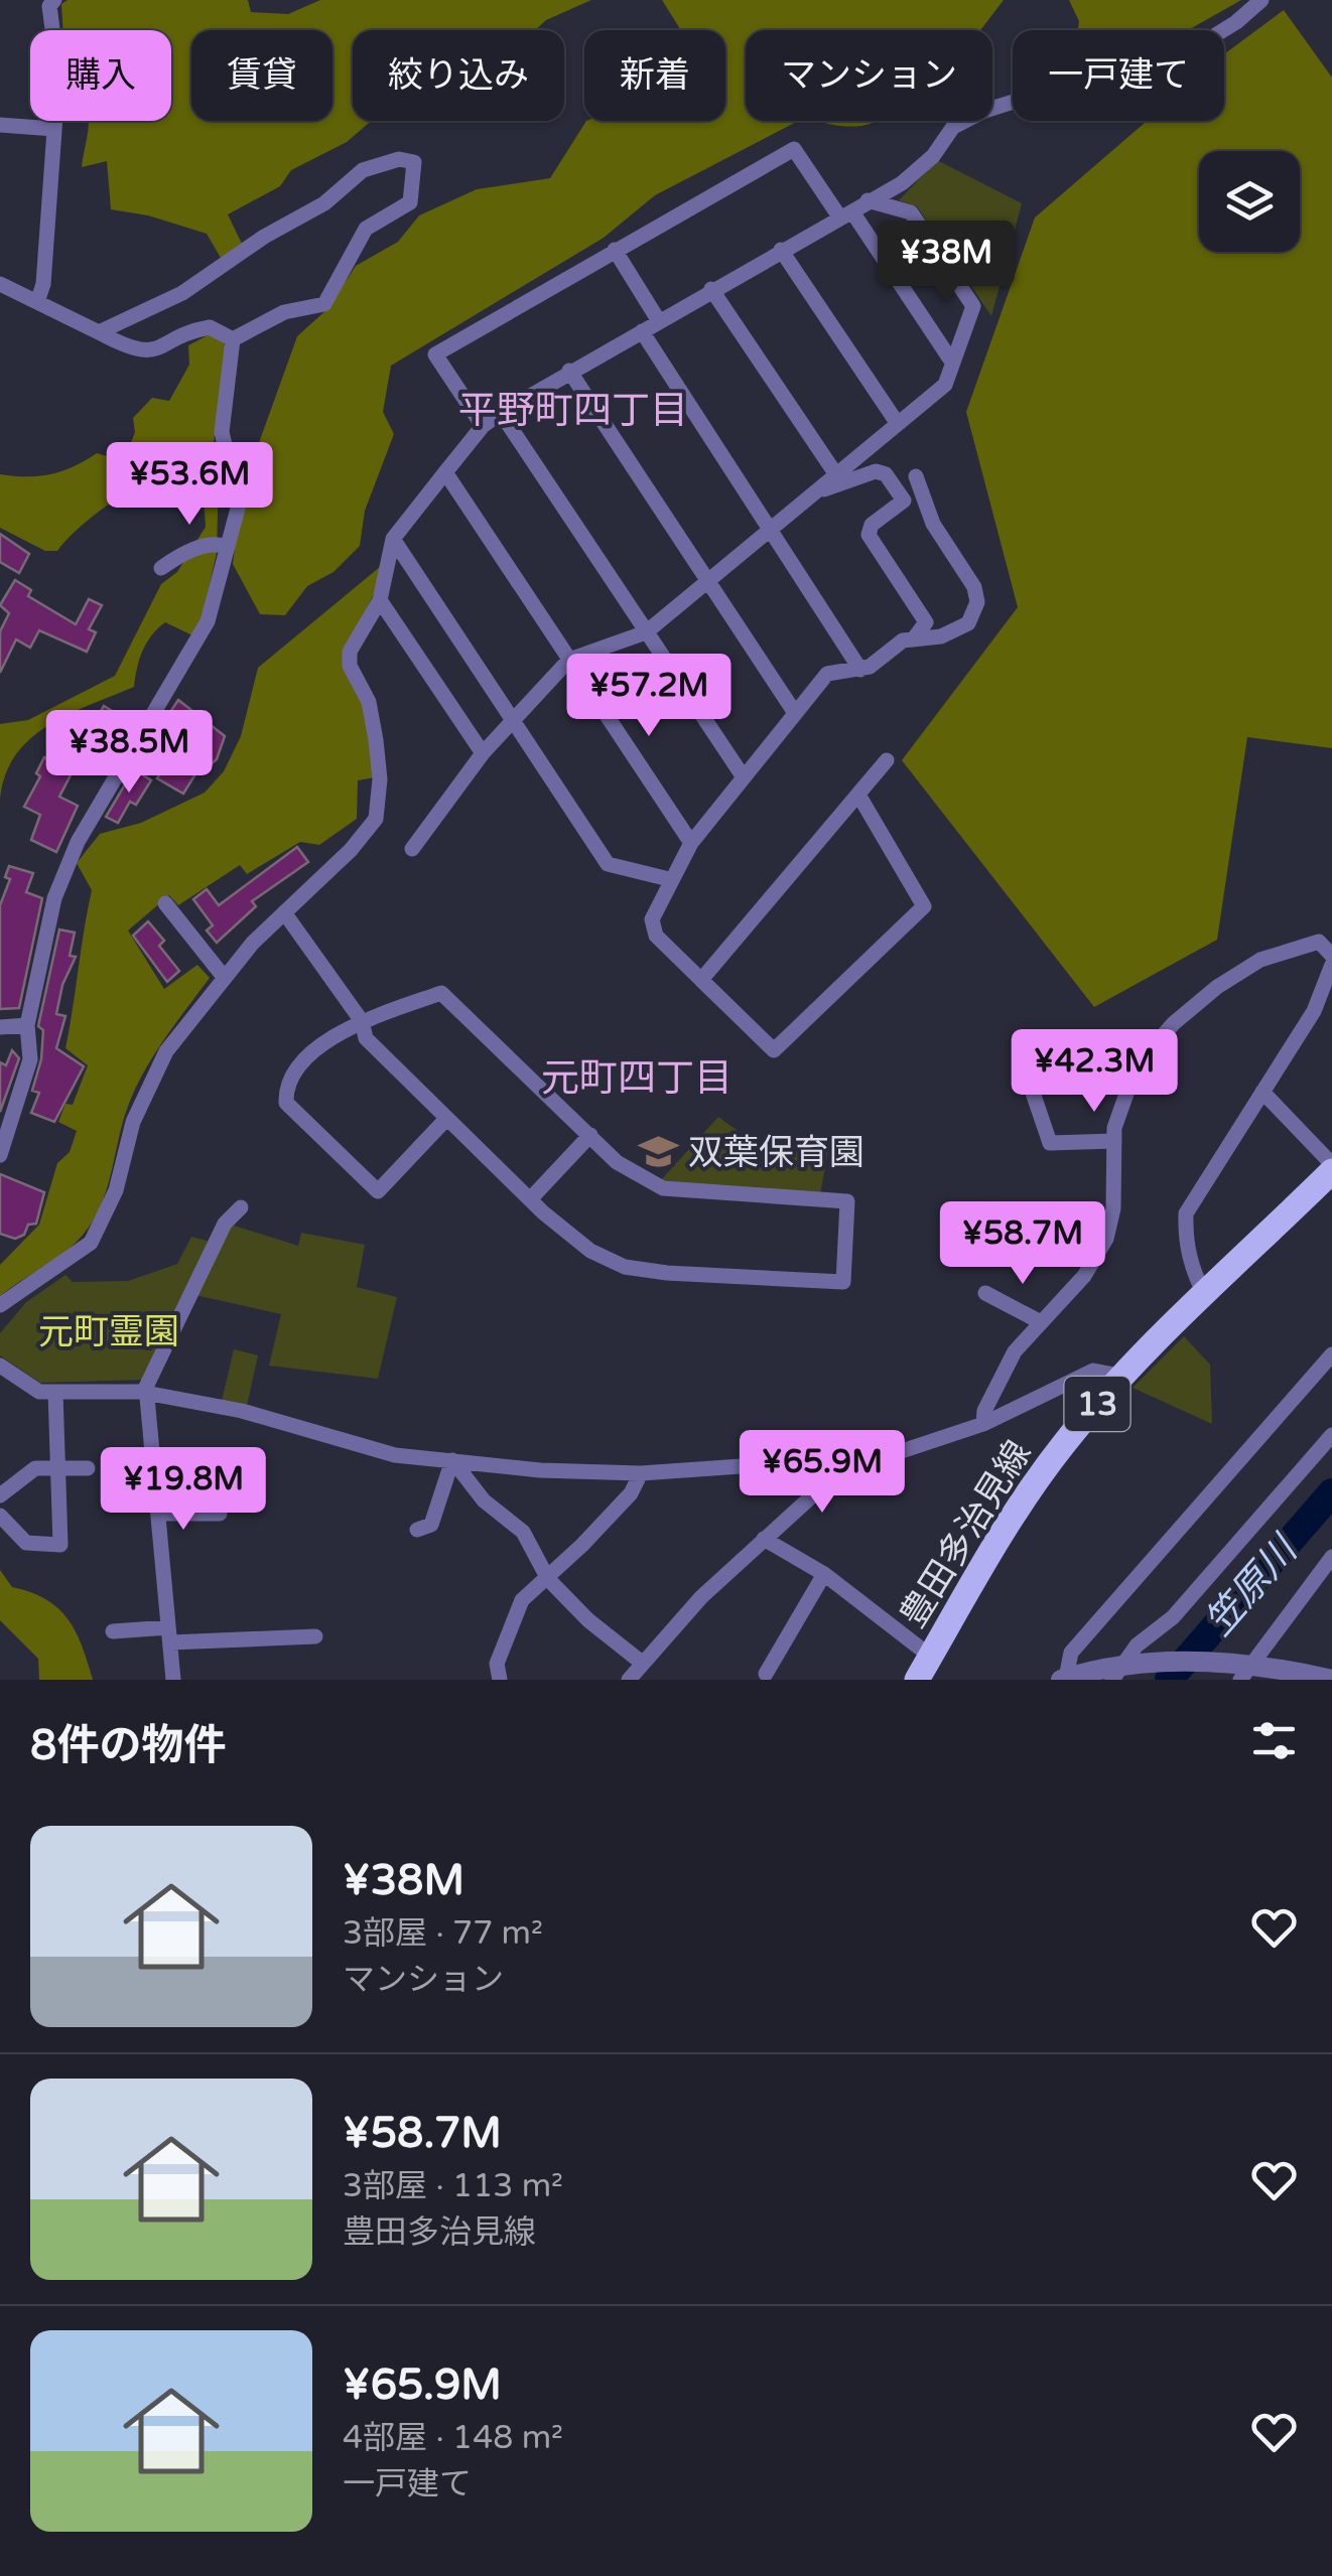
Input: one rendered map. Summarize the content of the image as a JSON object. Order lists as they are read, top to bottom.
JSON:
{
  "streets": {
    "main road": ["13", "豊田多治見線"]
  },
  "districts": ["平野町四丁目", "元町四丁目"],
  "water": ["笠原川"],
  "parks": ["元町霊園"],
  "places": {
    "school or university": ["双葉保育園"]
  },
  "page": {
    "chip": [
      "購入",
      "賃貸",
      "絞り込み",
      "新着",
      "マンション",
      "一戸建て"
    ],
    "price": [
      "¥38M",
      "¥53.6M",
      "¥57.2M",
      "¥38.5M",
      "¥42.3M",
      "¥58.7M",
      "¥65.9M",
      "¥19.8M"
    ],
    "heading": "8件の物件",
    "list": [
      {
        "name": "¥38M",
        "note": "3部屋 · 77 m² · マンション"
      },
      {
        "name": "¥58.7M",
        "note": "3部屋 · 113 m² · 豊田多治見線"
      },
      {
        "name": "¥65.9M",
        "note": "4部屋 · 148 m² · 一戸建て"
      }
    ]
  }
}
